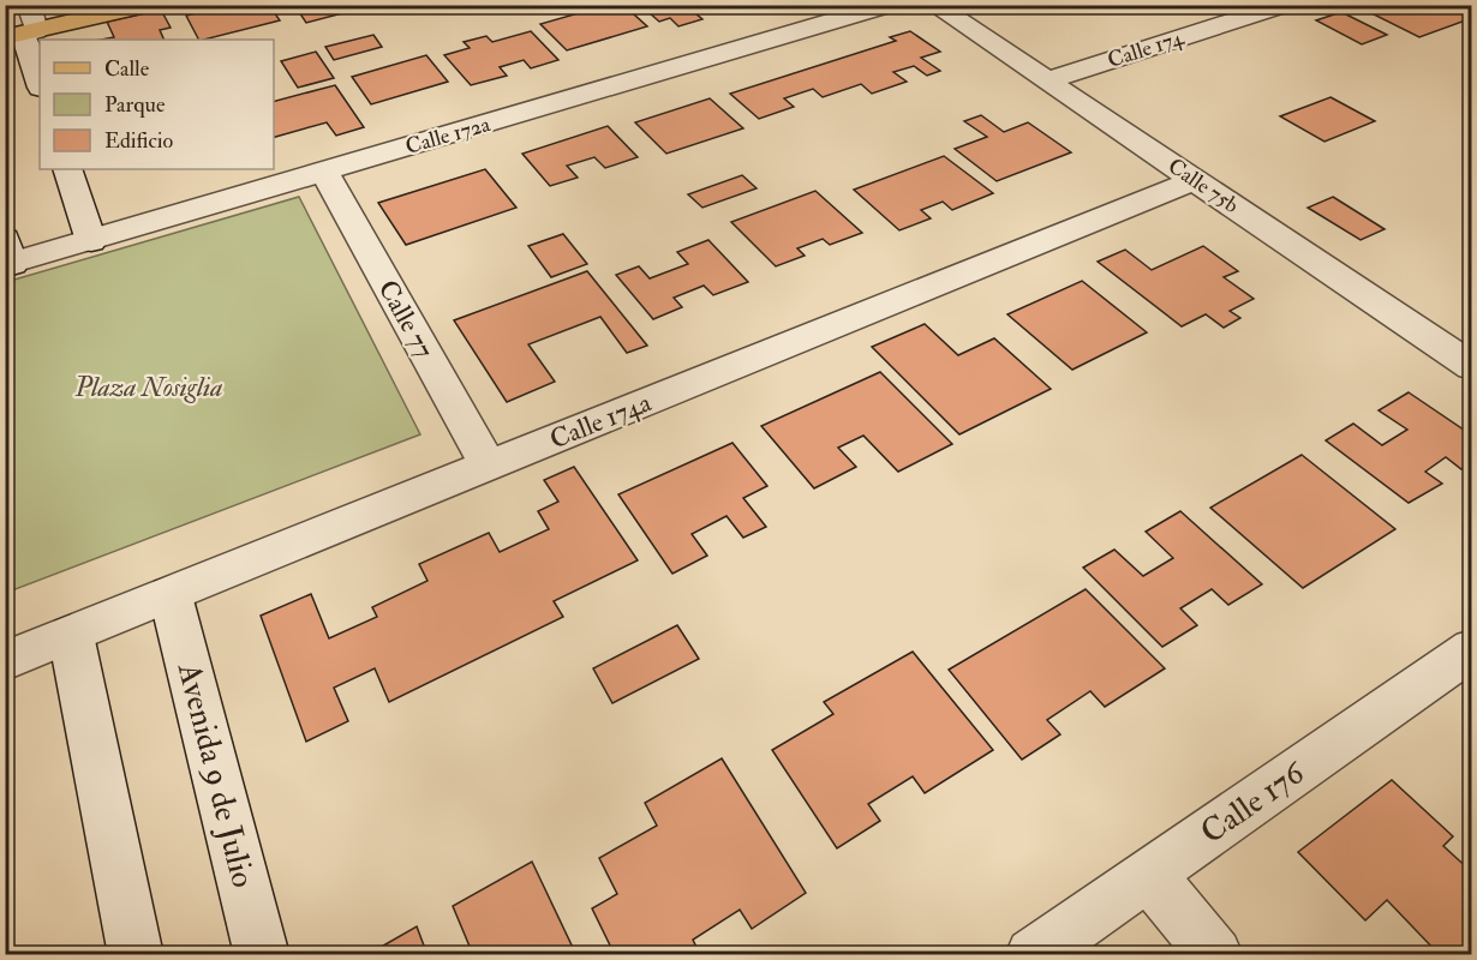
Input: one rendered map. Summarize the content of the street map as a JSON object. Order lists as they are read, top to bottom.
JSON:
{
  "streets": {
    "street": [
      "Calle 174",
      "Calle 172a",
      "Calle 75b",
      "Calle 77",
      "Calle 174a",
      "Avenida 9 de Julio",
      "Calle 176"
    ]
  },
  "crossings": [
    ["Calle 174", "Calle 75b"],
    ["Calle 172a", "Calle 77"],
    ["Calle 75b", "Calle 174a"],
    ["Calle 77", "Calle 174a"],
    ["Calle 174a", "Avenida 9 de Julio"]
  ],
  "parks": ["Plaza Nosiglia"],
  "legend": ["Calle", "Parque", "Edificio"]
}
